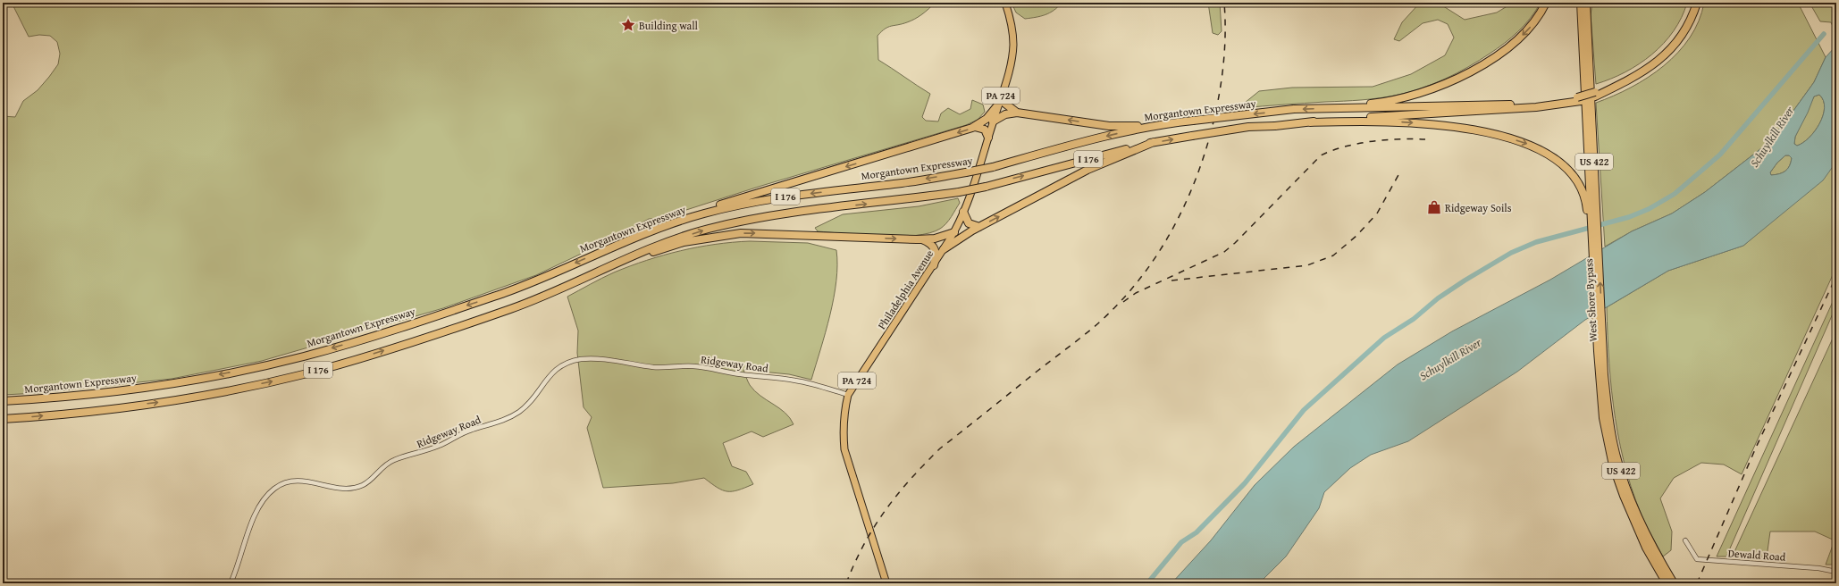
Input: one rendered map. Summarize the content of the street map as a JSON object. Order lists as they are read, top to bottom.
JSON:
{
  "streets": {
    "highway": [
      "Morgantown Expressway",
      "I 176",
      "US 422",
      "West Shore Bypass"
    ],
    "main road": ["PA 724", "Philadelphia Avenue"],
    "street": ["Ridgeway Road", "Dewald Road"]
  },
  "crossings": [
    ["Philadelphia Avenue", "Ridgeway Road"]
  ],
  "water": ["Schuylkill River"],
  "places": {
    "place": ["Building wall"],
    "shop": ["Ridgeway Soils"]
  }
}
